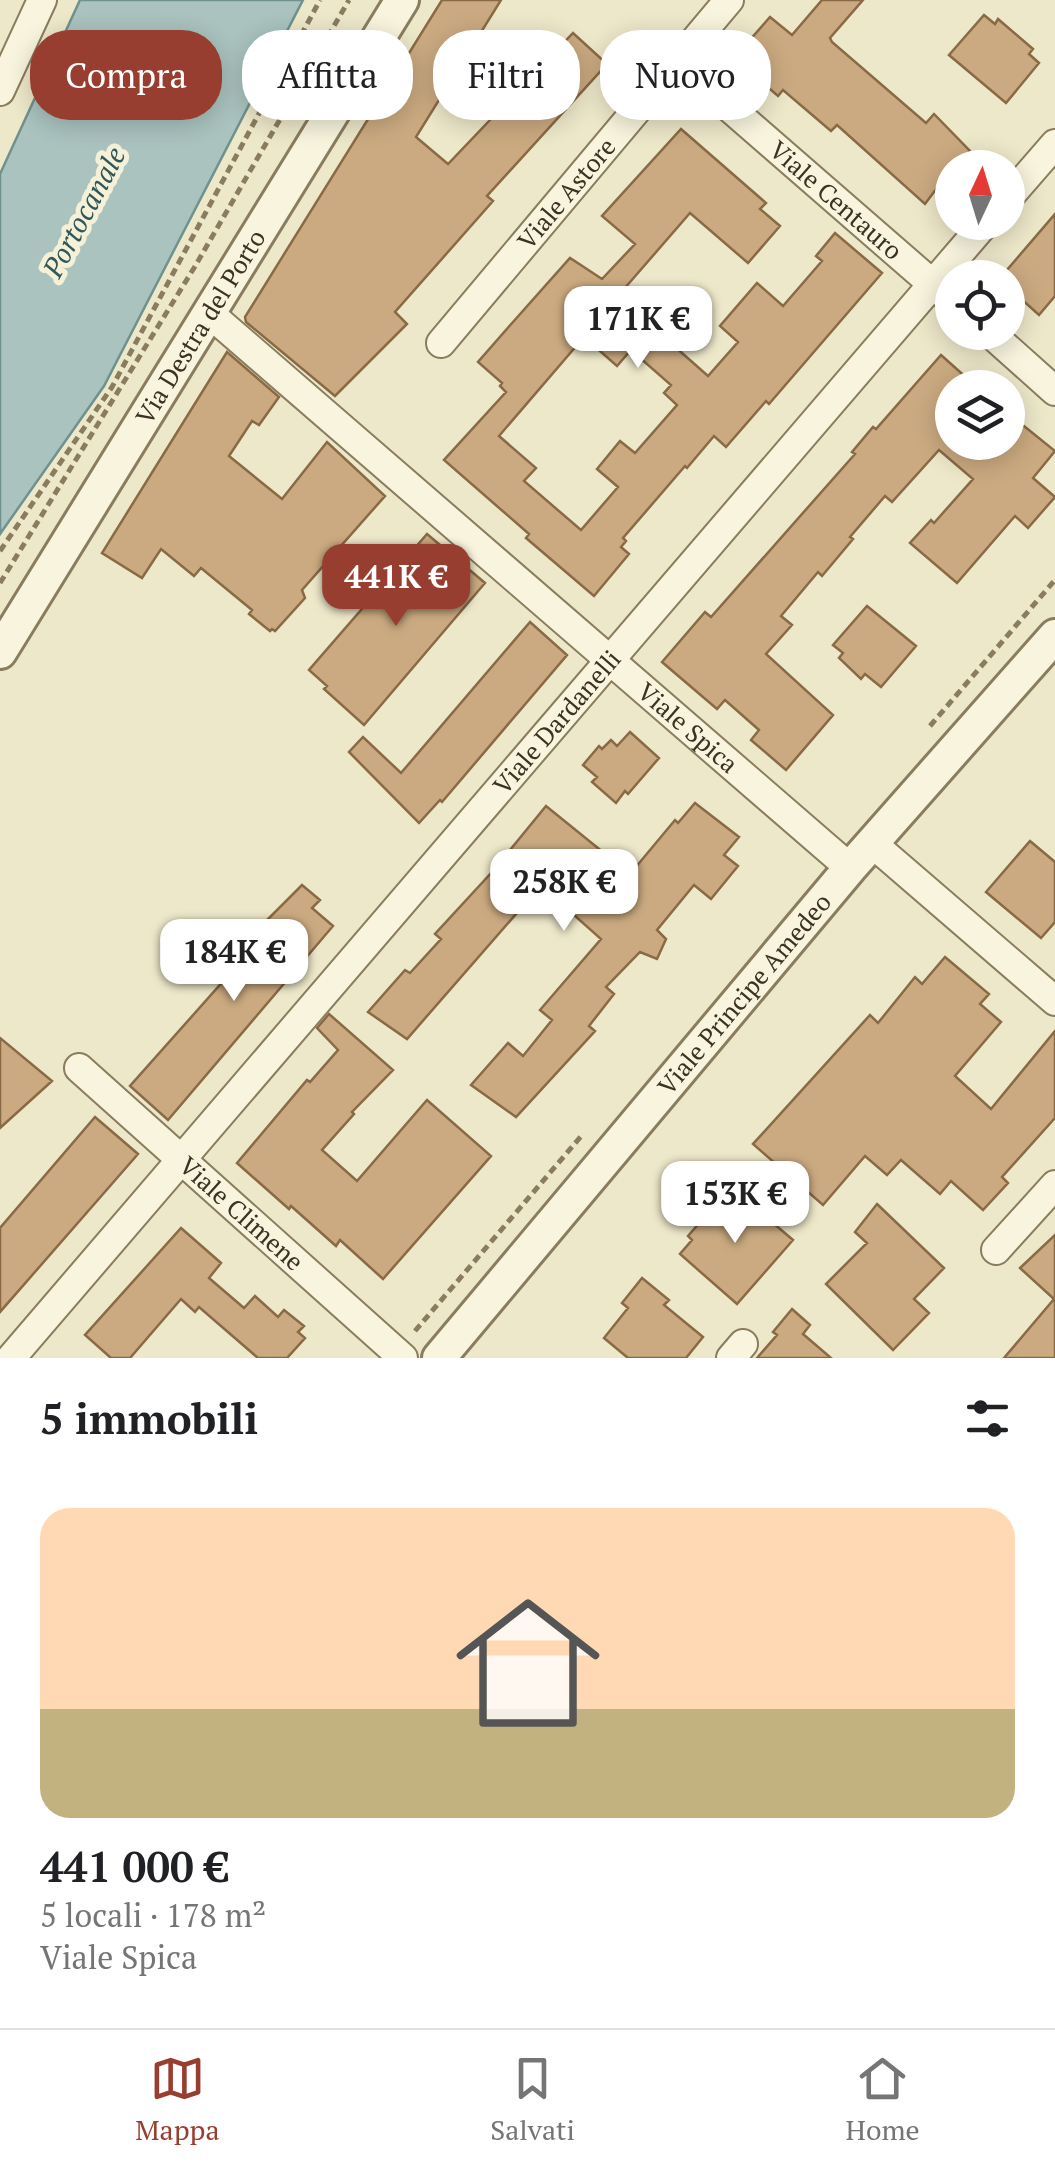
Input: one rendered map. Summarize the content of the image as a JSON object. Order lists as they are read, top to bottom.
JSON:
{
  "streets": {
    "street": [
      "Viale Astore",
      "Viale Centauro",
      "Via Destra del Porto",
      "Viale Dardanelli",
      "Viale Spica",
      "Viale Principe Amedeo",
      "Viale Climene"
    ]
  },
  "crossings": [
    ["Via Destra del Porto", "Viale Spica"],
    ["Viale Dardanelli", "Viale Spica"],
    ["Viale Dardanelli", "Viale Climene"],
    ["Viale Spica", "Viale Principe Amedeo"]
  ],
  "water": ["Portocanale"],
  "north": "top",
  "page": {
    "chip": [
      "Compra",
      "Affitta",
      "Filtri",
      "Nuovo"
    ],
    "price": [
      "171K €",
      "441K €",
      "258K €",
      "184K €",
      "153K €"
    ],
    "heading": "5 immobili",
    "list": [
      {
        "name": "441 000 €",
        "note": "5 locali · 178 m² · Viale Spica"
      }
    ],
    "tabs": ["Mappa", "Salvati", "Home"]
  }
}
